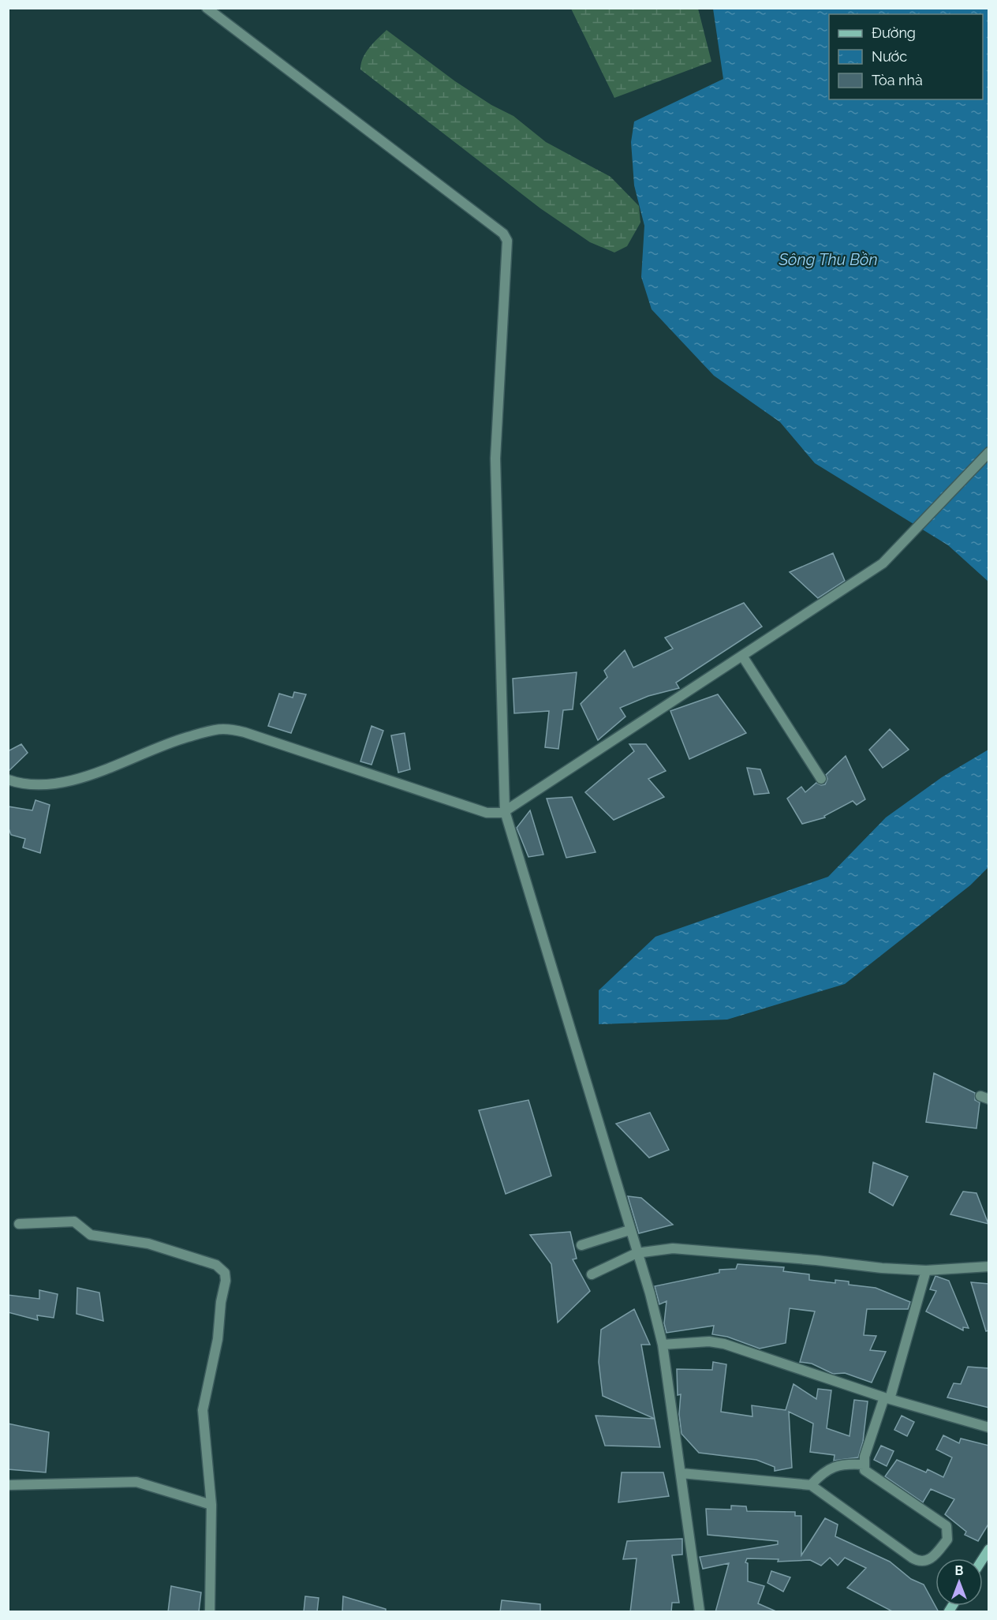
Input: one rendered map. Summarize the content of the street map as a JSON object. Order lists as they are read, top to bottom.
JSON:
{
  "water": ["Sông Thu Bồn"],
  "legend": ["Đường", "Nước", "Tòa nhà"],
  "north": "top"
}
